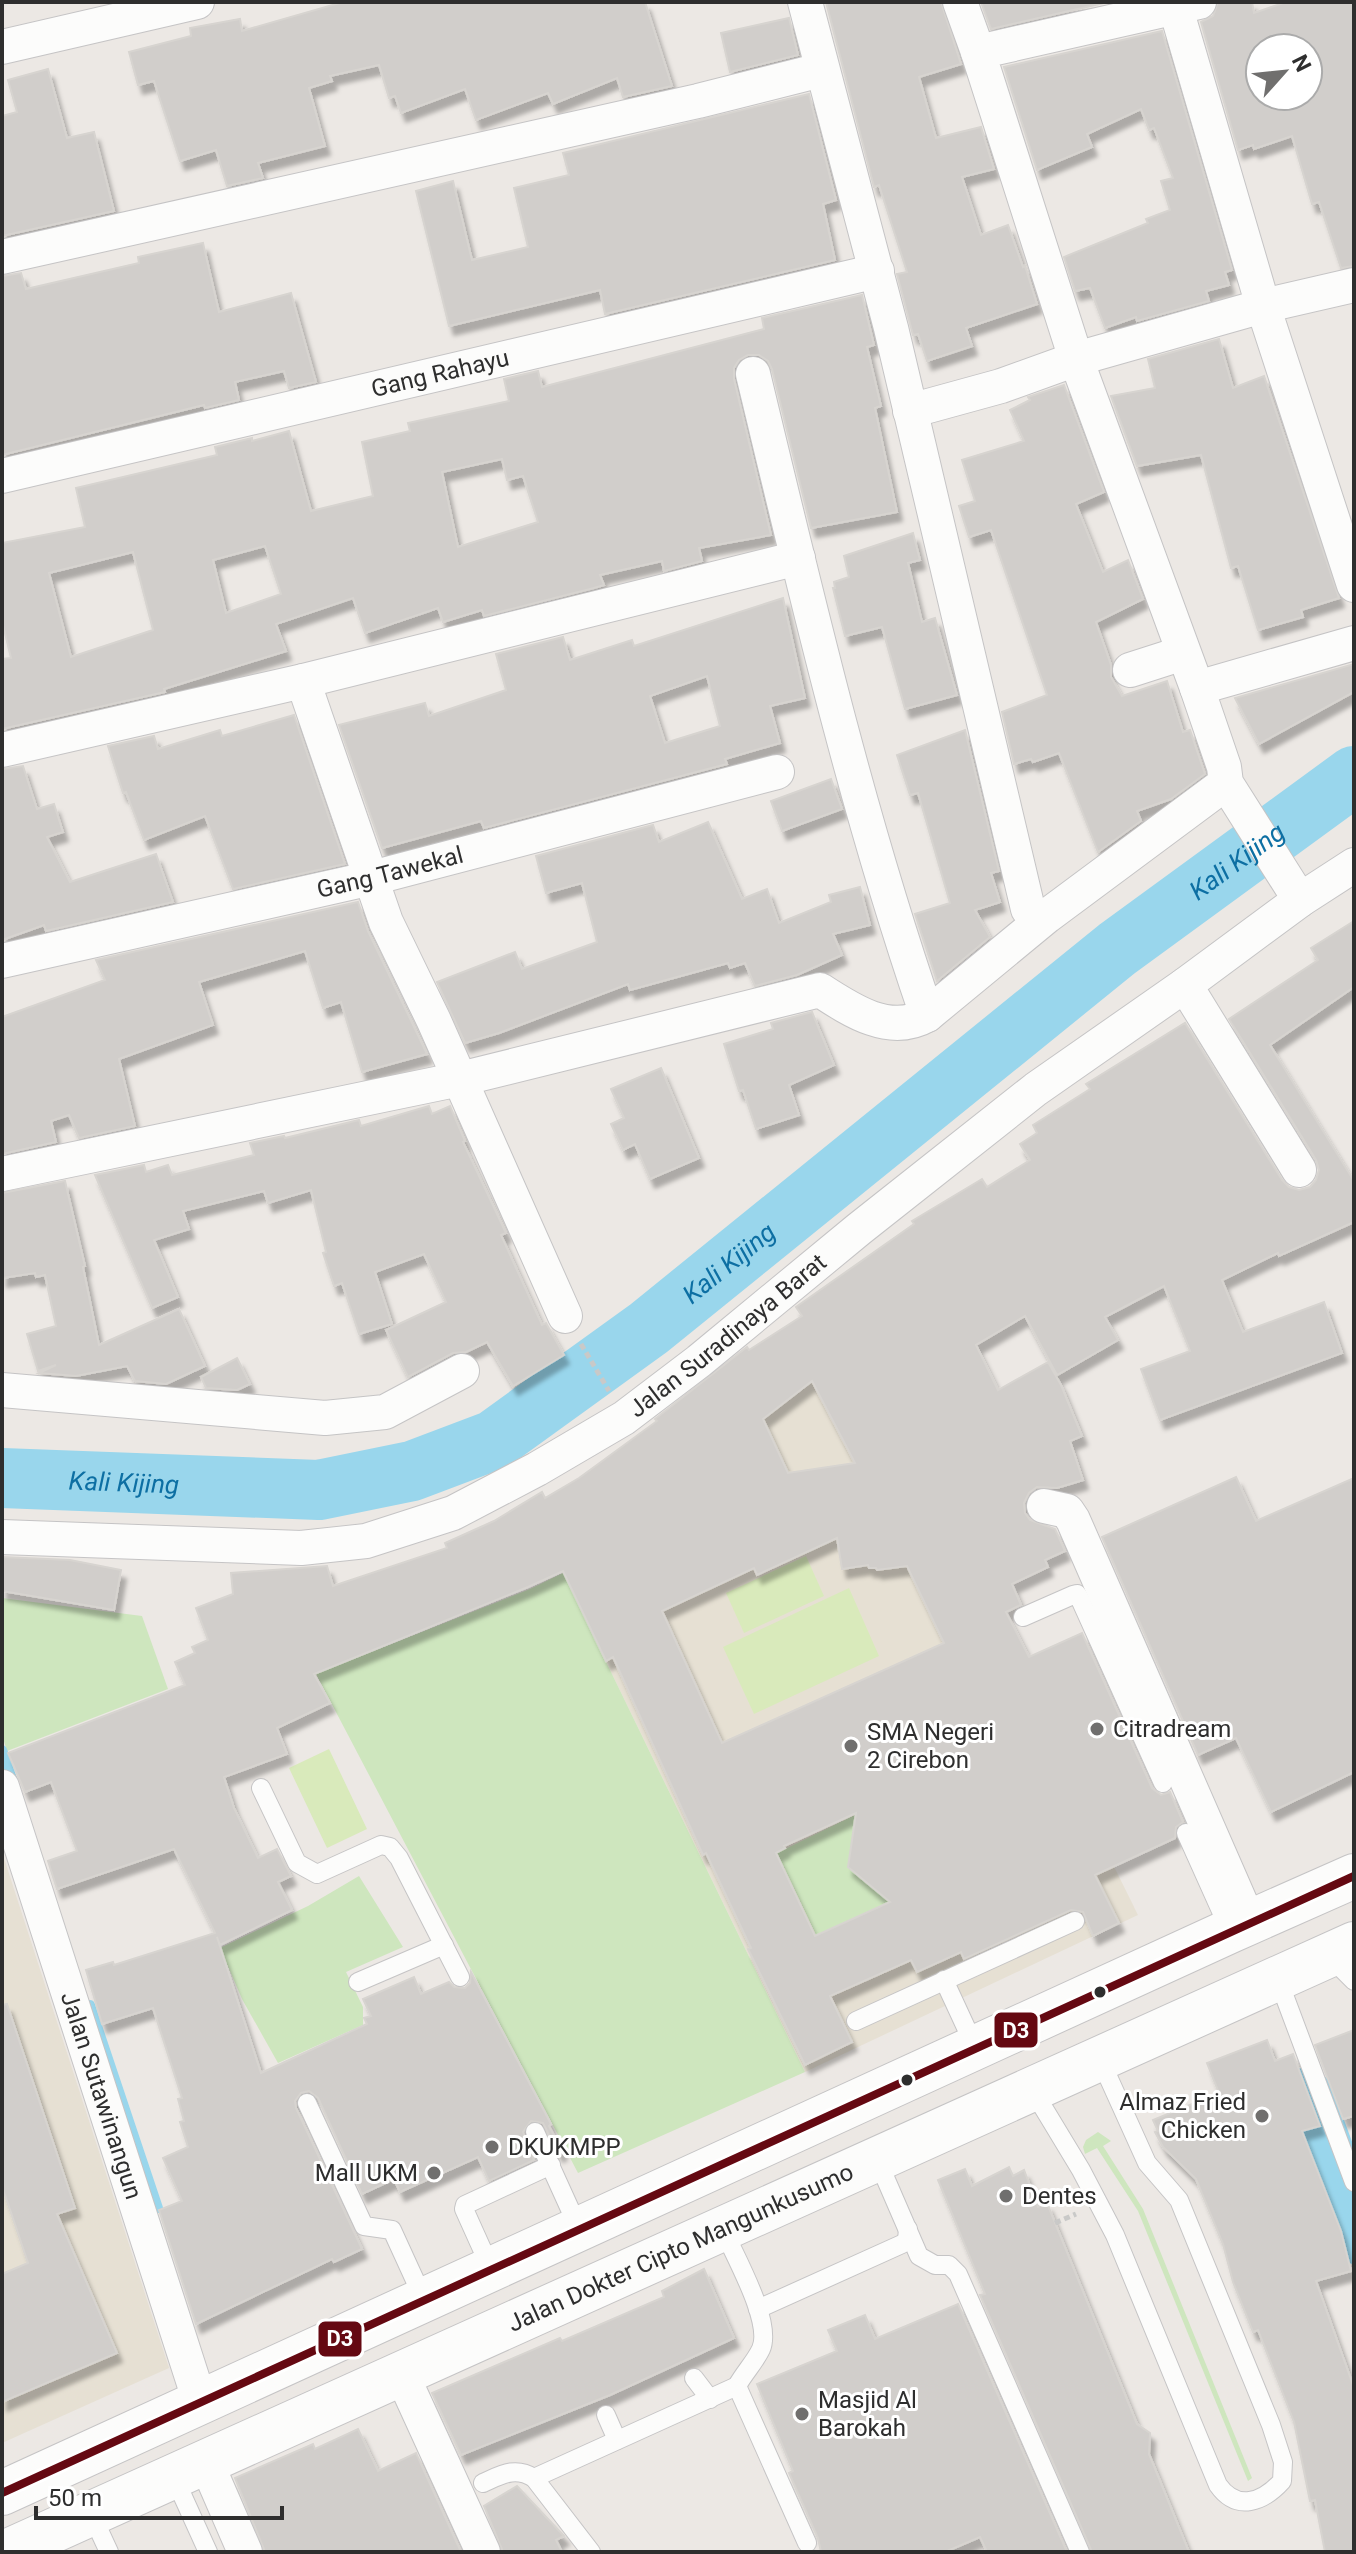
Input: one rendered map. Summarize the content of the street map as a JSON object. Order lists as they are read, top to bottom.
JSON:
{
  "streets": {
    "main road": ["Jalan Dokter Cipto Mangunkusumo"],
    "street": [
      "Gang Rahayu",
      "Gang Tawekal",
      "Jalan Suradinaya Barat",
      "Jalan Sutawinangun"
    ]
  },
  "water": ["Kali Kijing"],
  "places": [
    "Citradream",
    "SMA Negeri 2 Cirebon",
    "Almaz Fried Chicken",
    "DKUKMPP",
    "Mall UKM",
    "Dentes",
    "Masjid Al Barokah"
  ],
  "lines": ["transit line D3"],
  "scale_bar": "50 m",
  "north": "top right"
}
